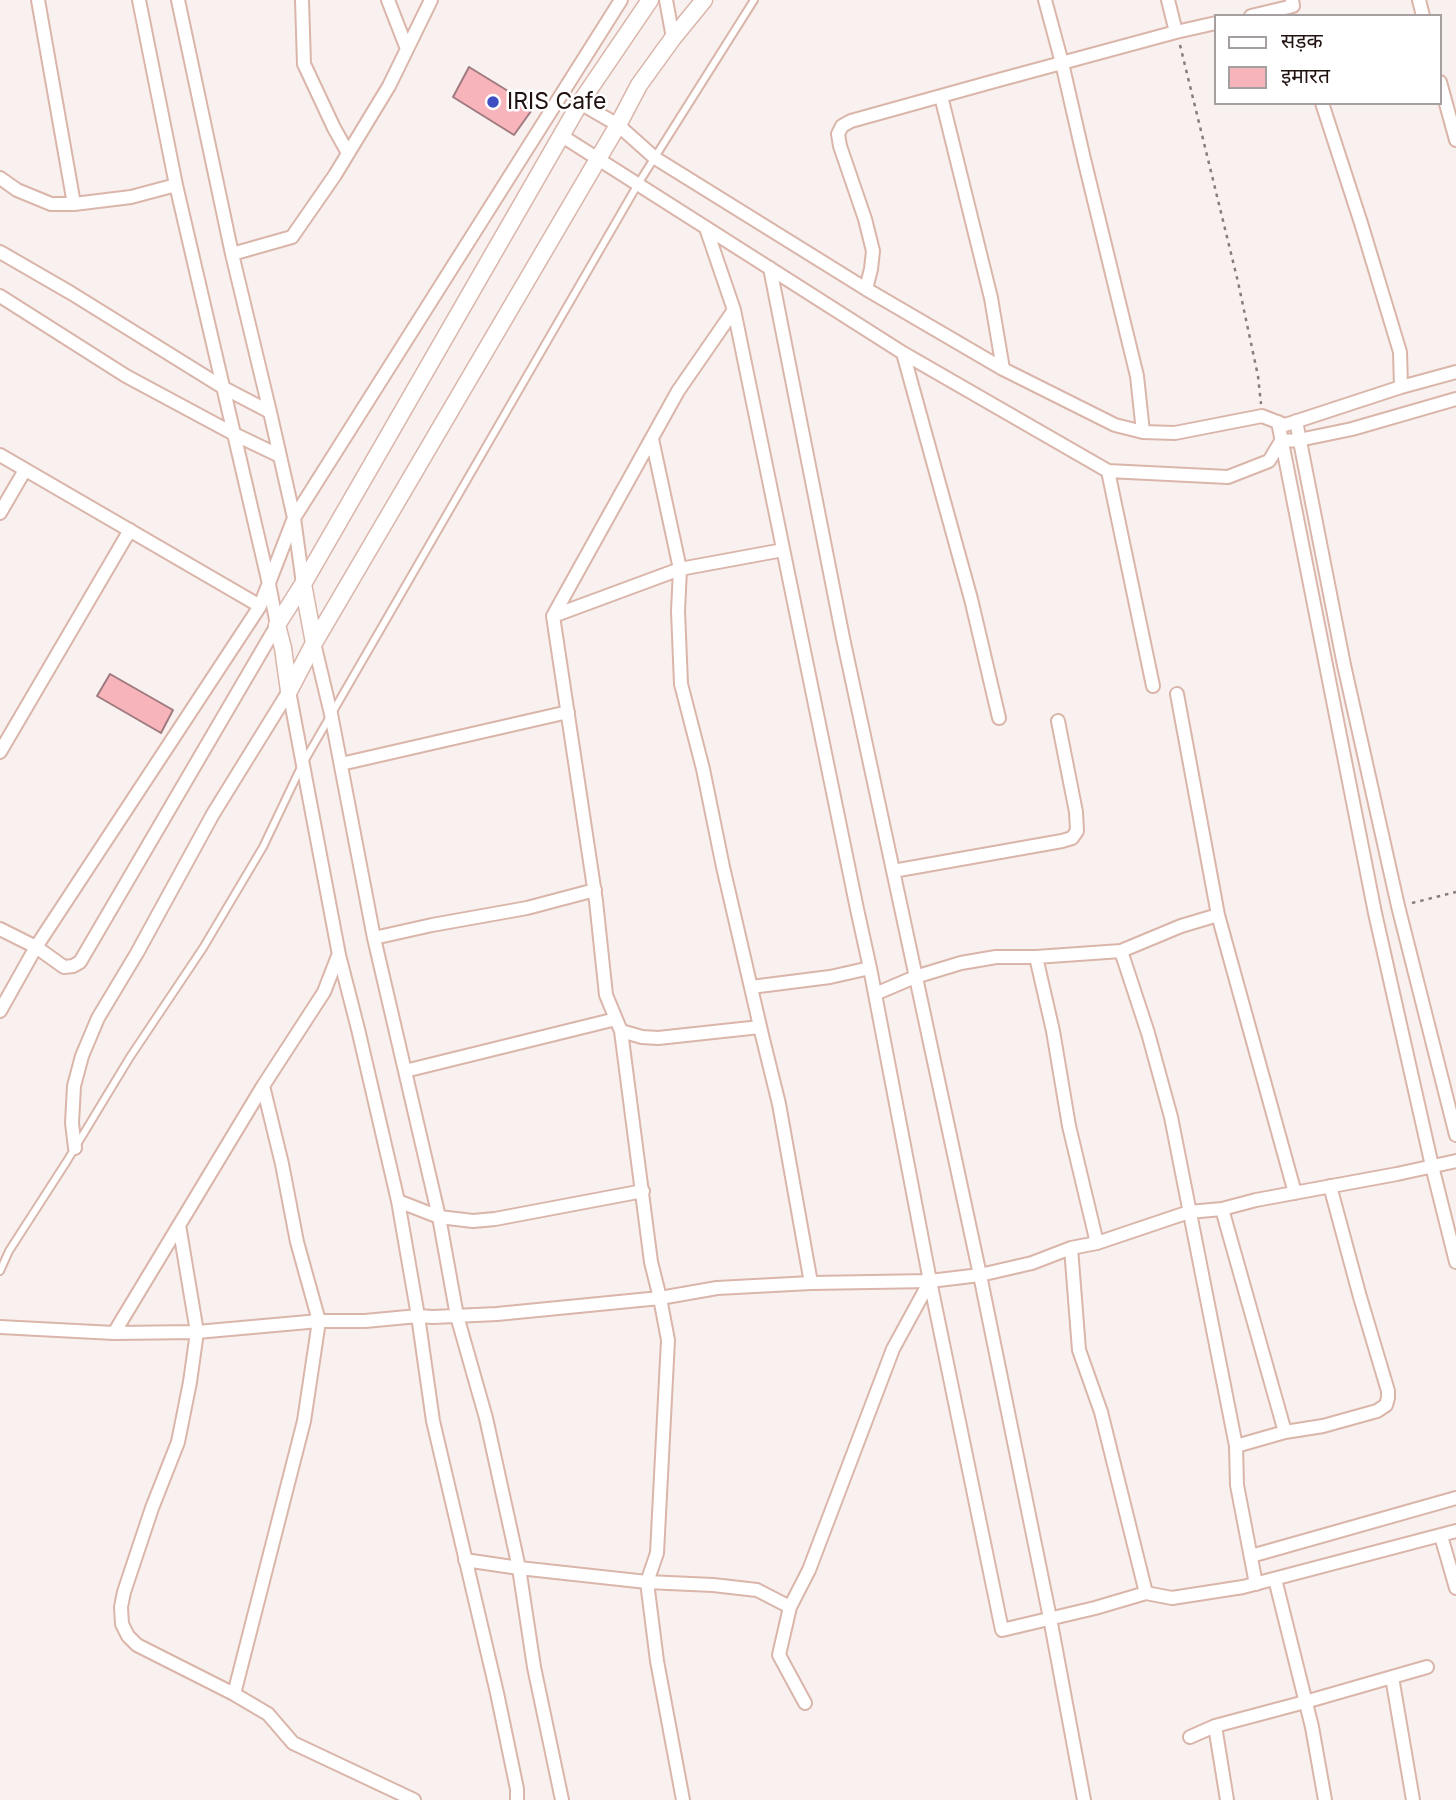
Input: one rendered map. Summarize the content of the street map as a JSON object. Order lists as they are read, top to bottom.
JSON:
{
  "places": ["IRIS Cafe"],
  "legend": ["सड़क", "इमारत"]
}
